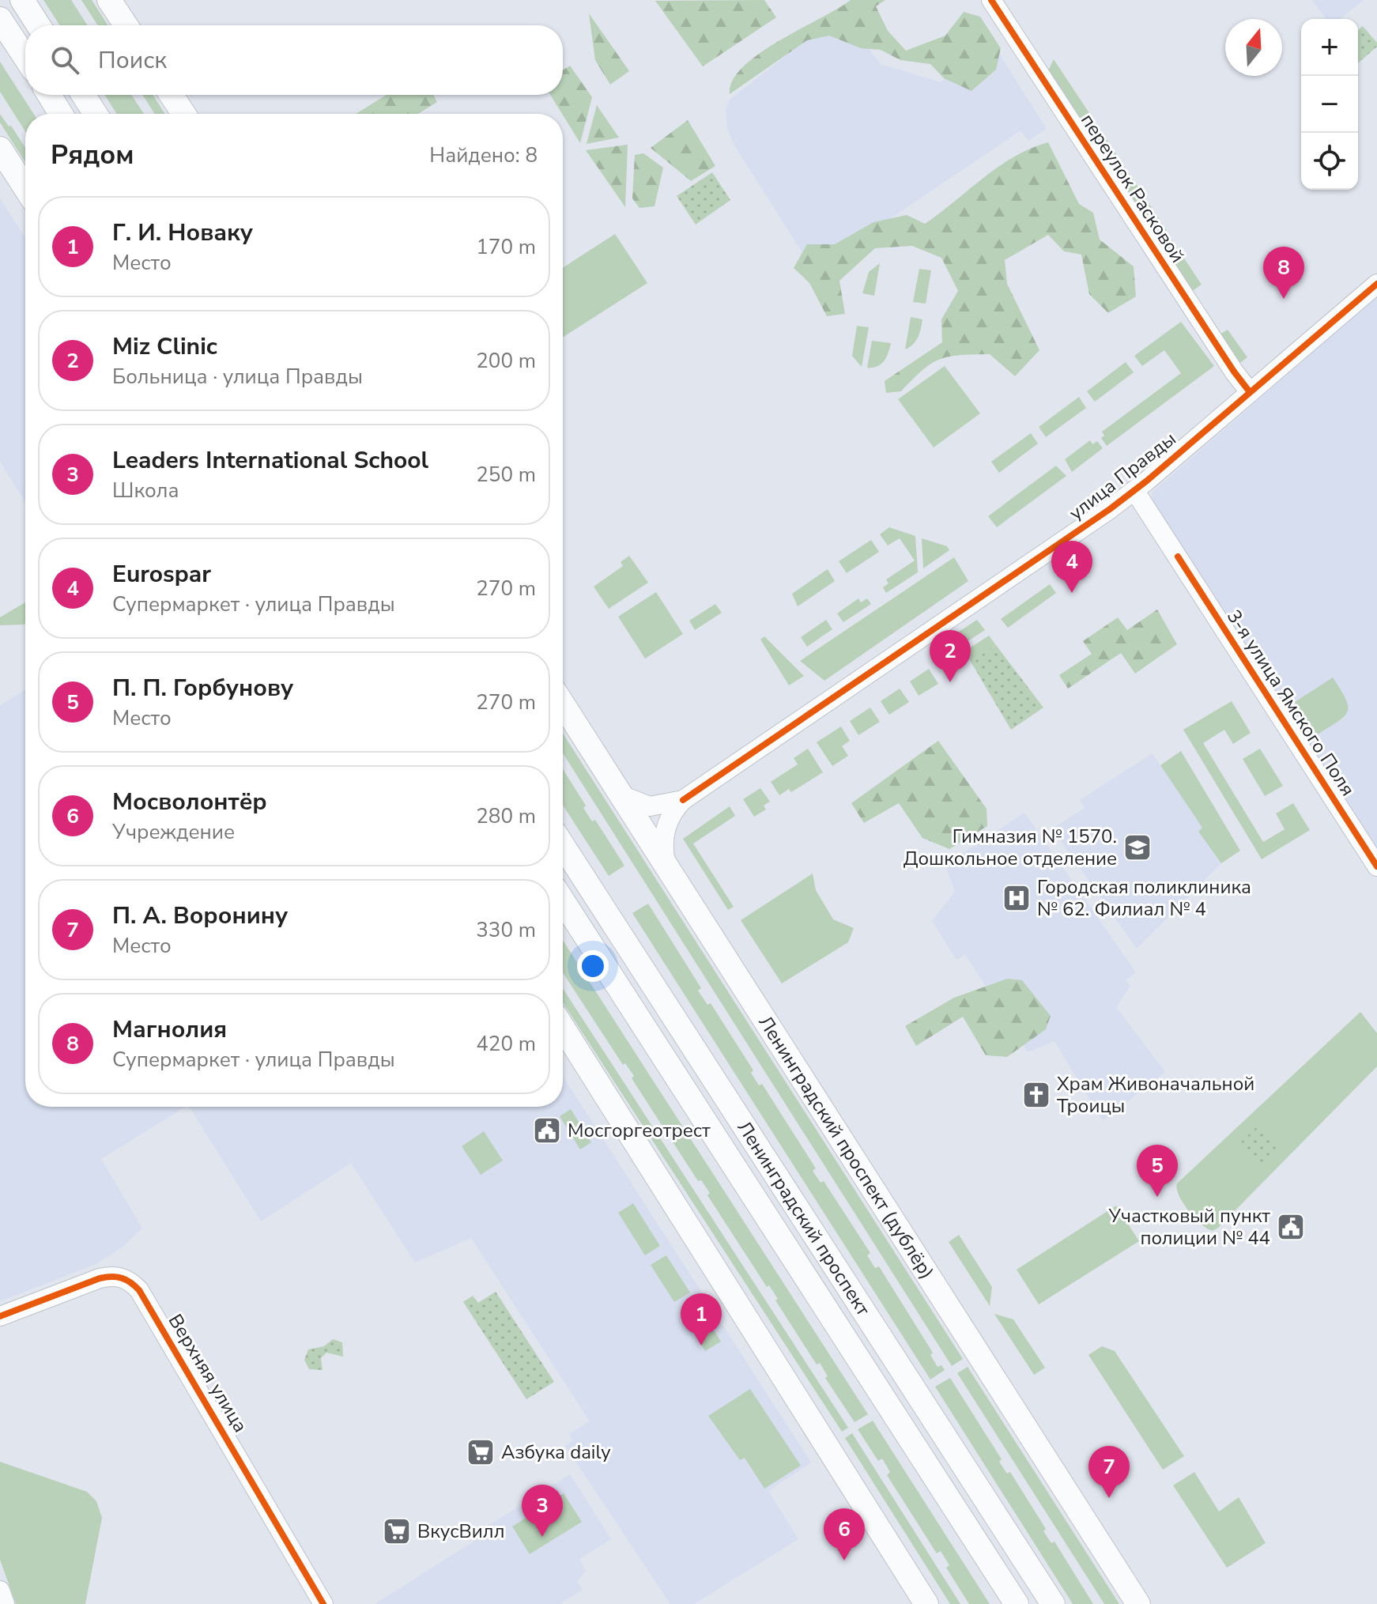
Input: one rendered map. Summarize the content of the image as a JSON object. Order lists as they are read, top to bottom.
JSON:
{
  "streets": {
    "main road": ["Ленинградский проспект (дублёр)", "Ленинградский проспект"],
    "street": [
      "переулок Расковой",
      "улица Правды",
      "3-я улица Ямского Поля",
      "Верхняя улица"
    ]
  },
  "crossings": [
    ["переулок Расковой", "улица Правды"],
    ["улица Правды", "3-я улица Ямского Поля"],
    ["улица Правды", "Ленинградский проспект (дублёр)"]
  ],
  "places": {
    "school or university": ["Гимназия № 1570. Дошкольное отделение"],
    "hospital": ["Городская поликлиника № 62. Филиал № 4"],
    "church": ["Храм Живоначальной Троицы"],
    "public building": ["Мосгоргеотрест", "Участковый пункт полиции № 44"],
    "supermarket": ["Азбука daily", "ВкусВилл"]
  },
  "north": "top",
  "page": {
    "map_buttons": ["+", "−"],
    "search": "Поиск",
    "heading": ["Рядом", "Найдено: 8"],
    "list": [
      {
        "mark": "1",
        "name": "Г. И. Новаку",
        "note": "Место",
        "value": "170 m"
      },
      {
        "mark": "2",
        "name": "Miz Clinic",
        "note": "Больница · улица Правды",
        "value": "200 m"
      },
      {
        "mark": "3",
        "name": "Leaders International School",
        "note": "Школа",
        "value": "250 m"
      },
      {
        "mark": "4",
        "name": "Eurospar",
        "note": "Супермаркет · улица Правды",
        "value": "270 m"
      },
      {
        "mark": "5",
        "name": "П. П. Горбунову",
        "note": "Место",
        "value": "270 m"
      },
      {
        "mark": "6",
        "name": "Мосволонтёр",
        "note": "Учреждение",
        "value": "280 m"
      },
      {
        "mark": "7",
        "name": "П. А. Воронину",
        "note": "Место",
        "value": "330 m"
      },
      {
        "mark": "8",
        "name": "Магнолия",
        "note": "Супермаркет · улица Правды",
        "value": "420 m"
      }
    ],
    "pins": [
      "8",
      "4",
      "2",
      "5",
      "1",
      "7",
      "3",
      "6"
    ]
  }
}
